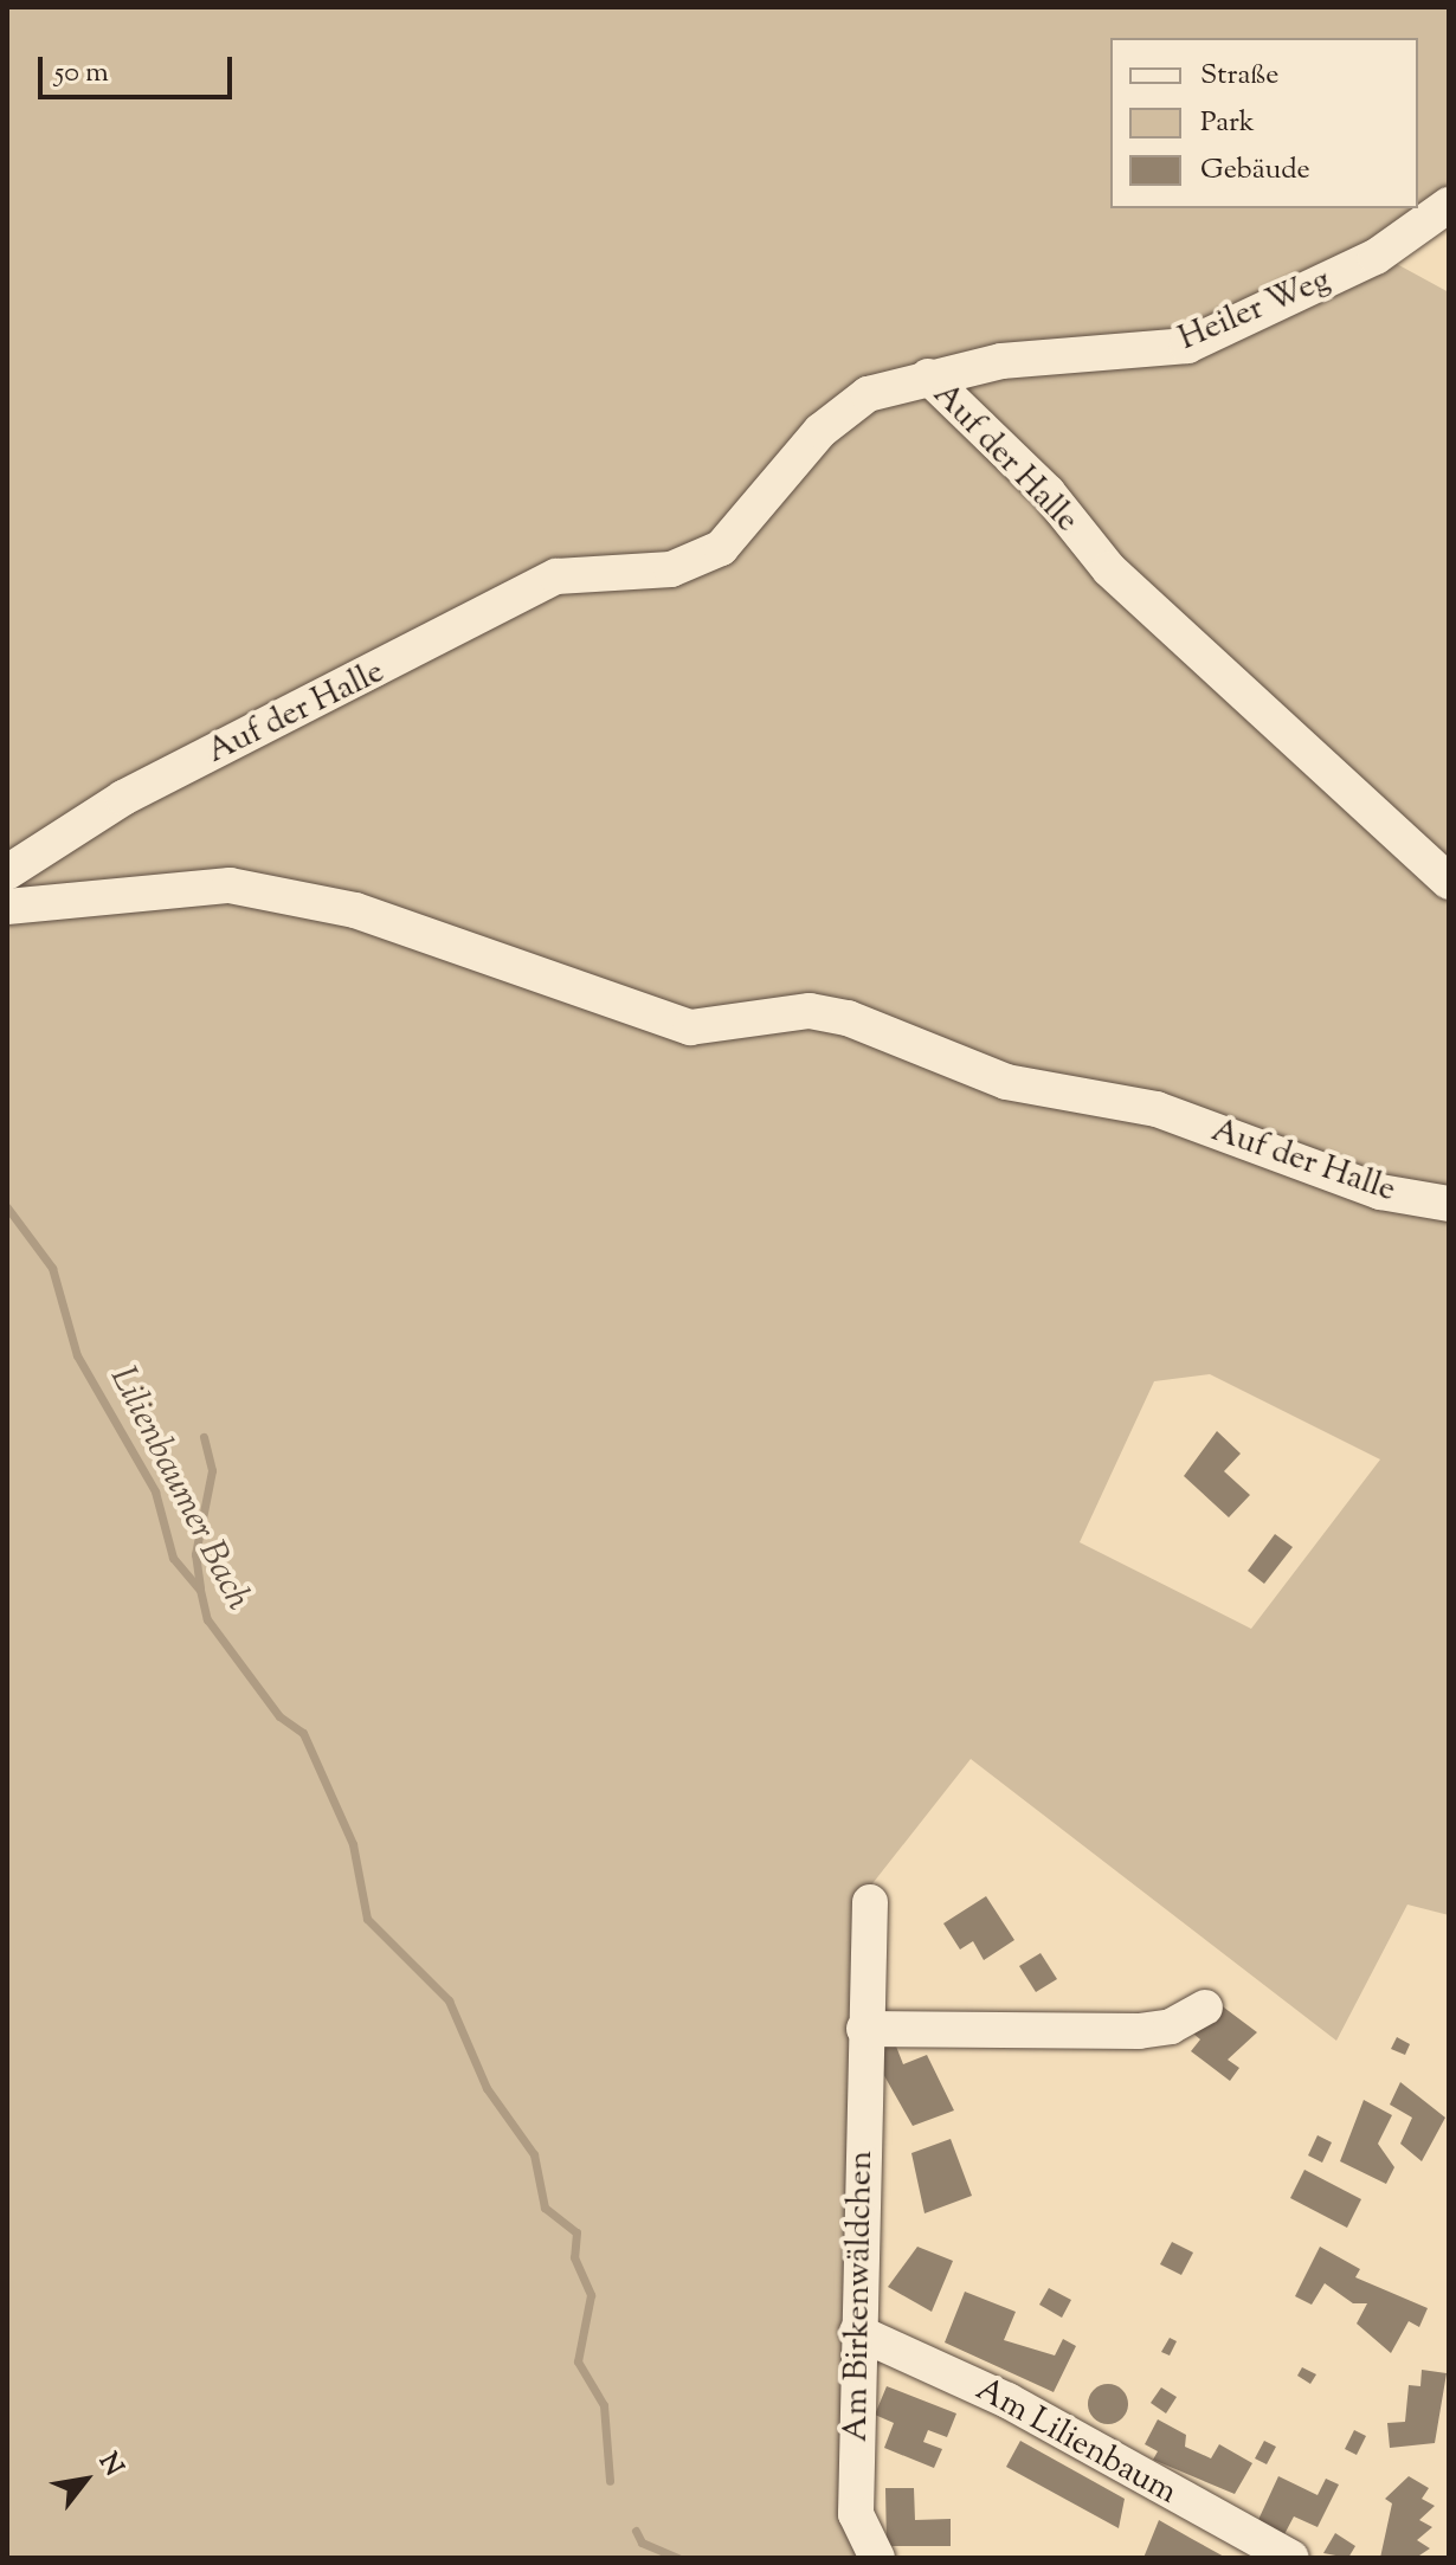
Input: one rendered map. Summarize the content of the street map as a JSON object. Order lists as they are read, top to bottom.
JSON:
{
  "streets": {
    "street": [
      "Heiler Weg",
      "Auf der Halle",
      "Am Birkenwäldchen",
      "Am Lilienbaum"
    ]
  },
  "crossings": [
    ["Heiler Weg", "Auf der Halle"],
    ["Am Birkenwäldchen", "Am Lilienbaum"]
  ],
  "water": ["Lilienbaumer Bach"],
  "legend": ["Straße", "Park", "Gebäude"],
  "scale_bar": "50 m",
  "north": "top right"
}
